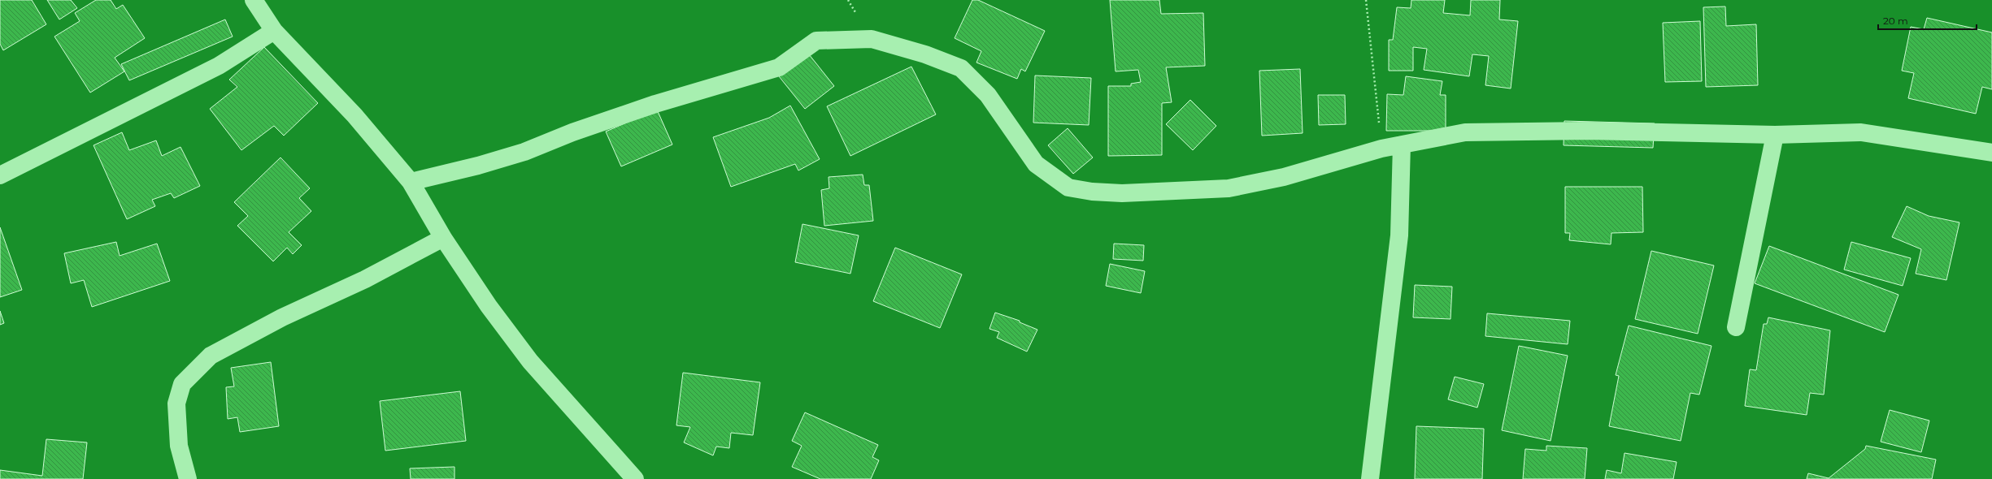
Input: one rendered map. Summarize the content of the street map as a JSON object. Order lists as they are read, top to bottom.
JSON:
{
  "scale_bar": "20 m"
}
